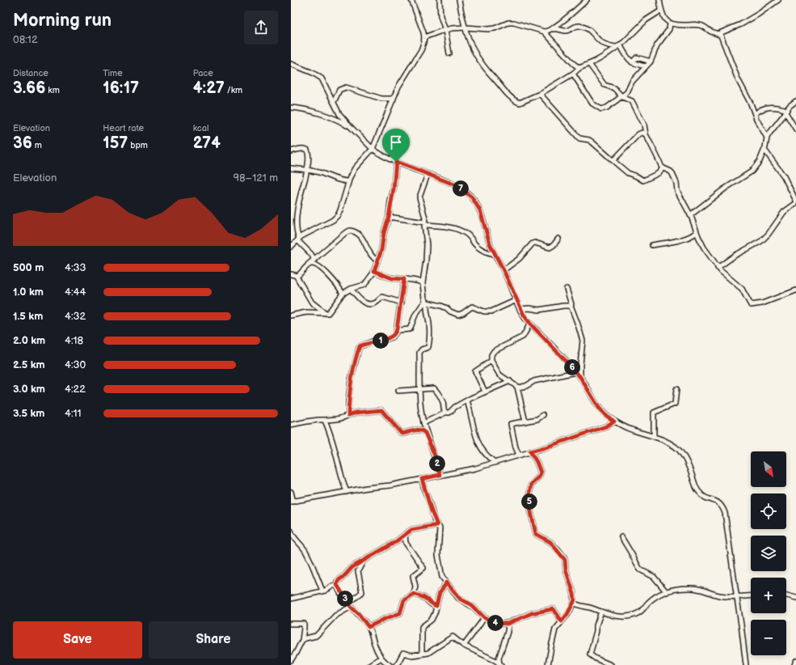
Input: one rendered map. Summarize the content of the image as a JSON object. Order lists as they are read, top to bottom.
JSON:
{
  "north": "bottom right",
  "page": {
    "heading": ["Morning run", "08:12"],
    "stats": [
      ["Distance", "3.66 km"],
      ["Time", "16:17"],
      ["Pace", "4:27 /km"],
      ["Elevation", "36 m"],
      ["Heart rate", "157 bpm"],
      ["kcal", "274"]
    ],
    "chart": ["Elevation", "98–121 m"],
    "pins": [
      "7",
      "1",
      "6",
      "2",
      "5",
      "3",
      "4"
    ],
    "list": [
      {
        "name": "500 m",
        "note": "4:33"
      },
      {
        "name": "1.0 km",
        "note": "4:44"
      },
      {
        "name": "1.5 km",
        "note": "4:32"
      },
      {
        "name": "2.0 km",
        "note": "4:18"
      },
      {
        "name": "2.5 km",
        "note": "4:30"
      },
      {
        "name": "3.0 km",
        "note": "4:22"
      },
      {
        "name": "3.5 km",
        "note": "4:11"
      }
    ],
    "map_buttons": ["+", "−"],
    "buttons": ["Save", "Share"]
  }
}
